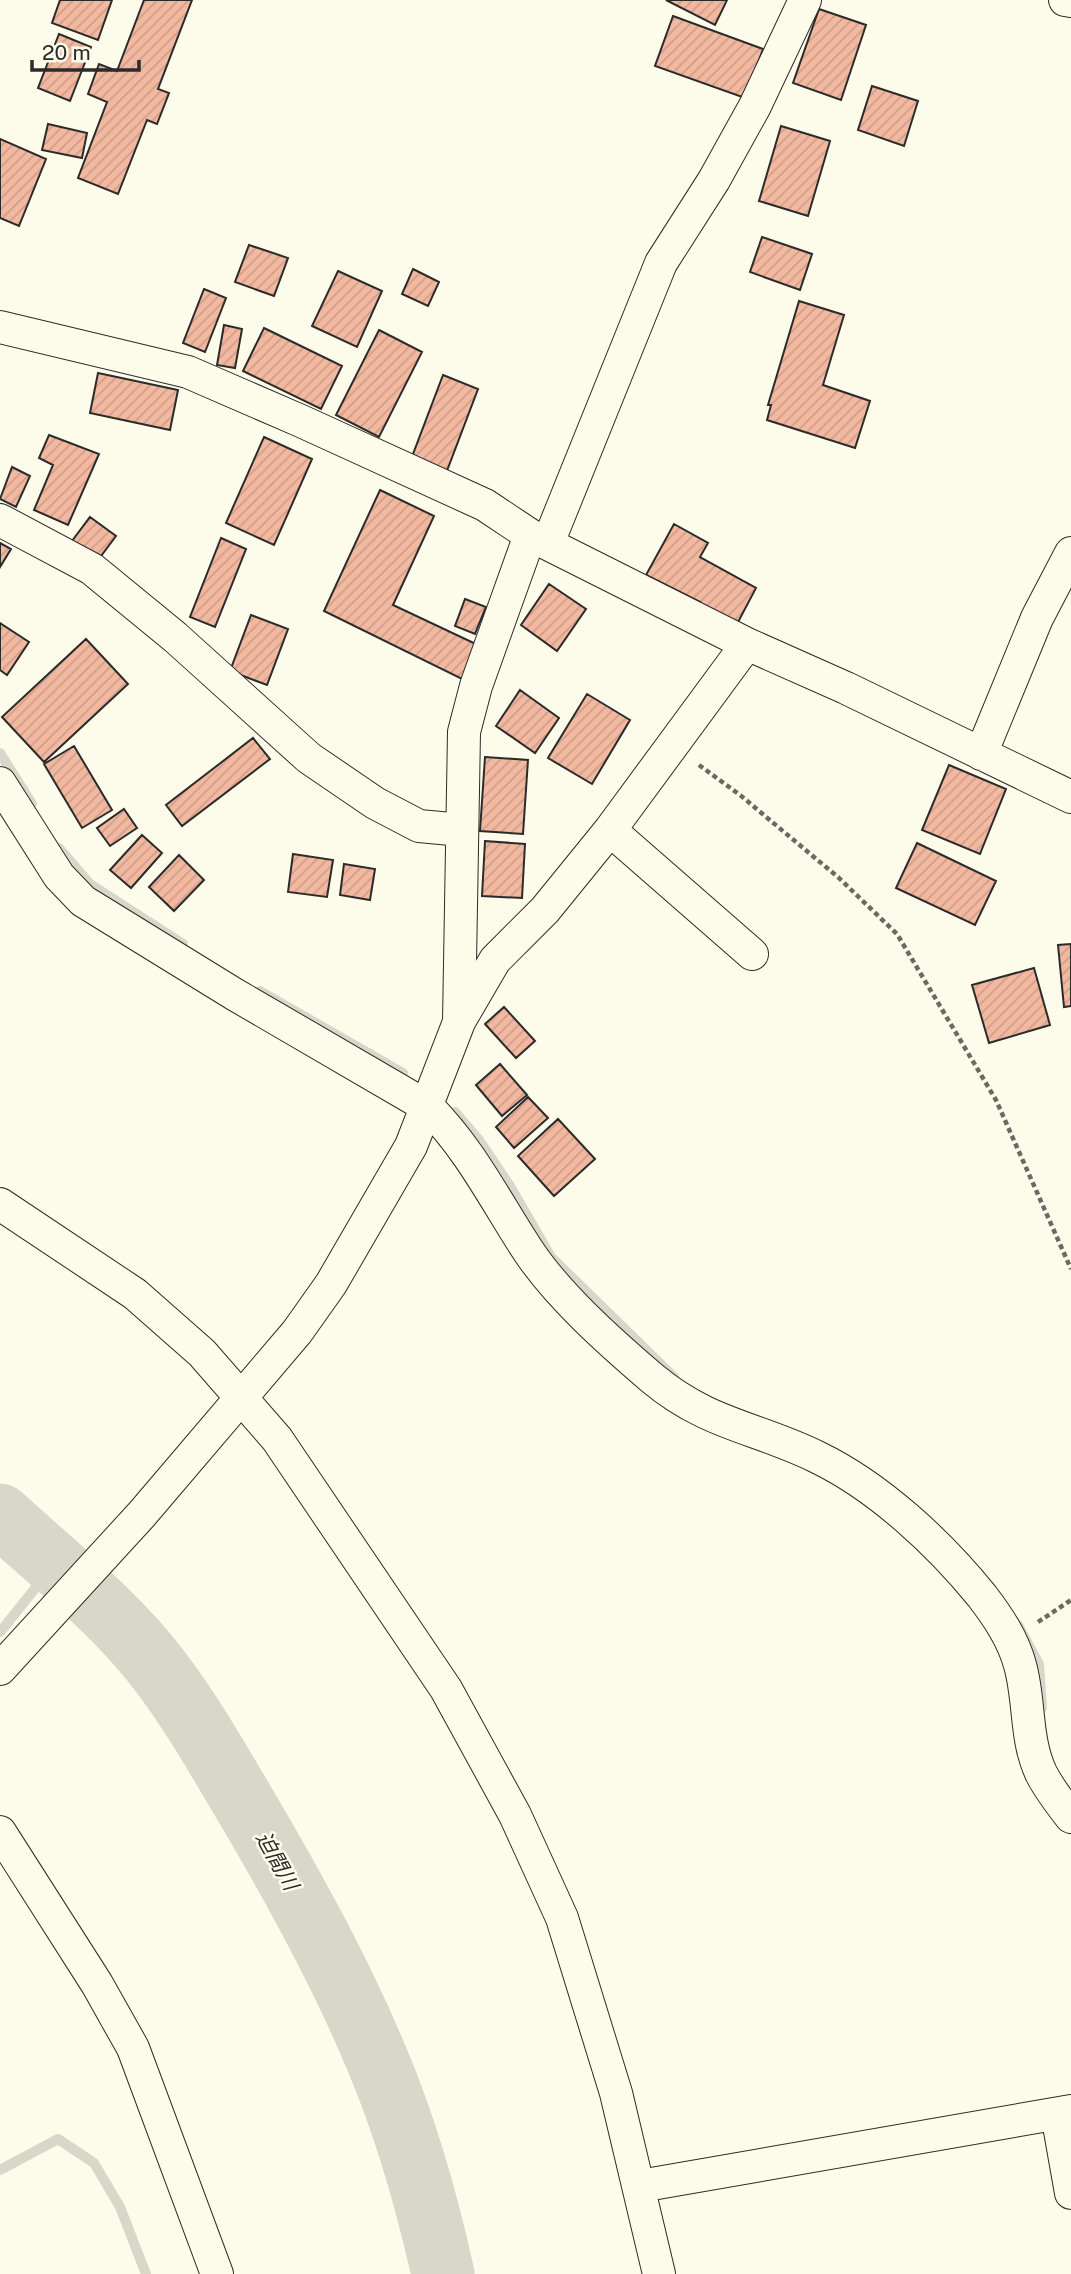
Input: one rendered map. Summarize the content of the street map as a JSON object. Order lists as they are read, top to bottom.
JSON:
{
  "water": ["迫間川"],
  "scale_bar": "20 m"
}
